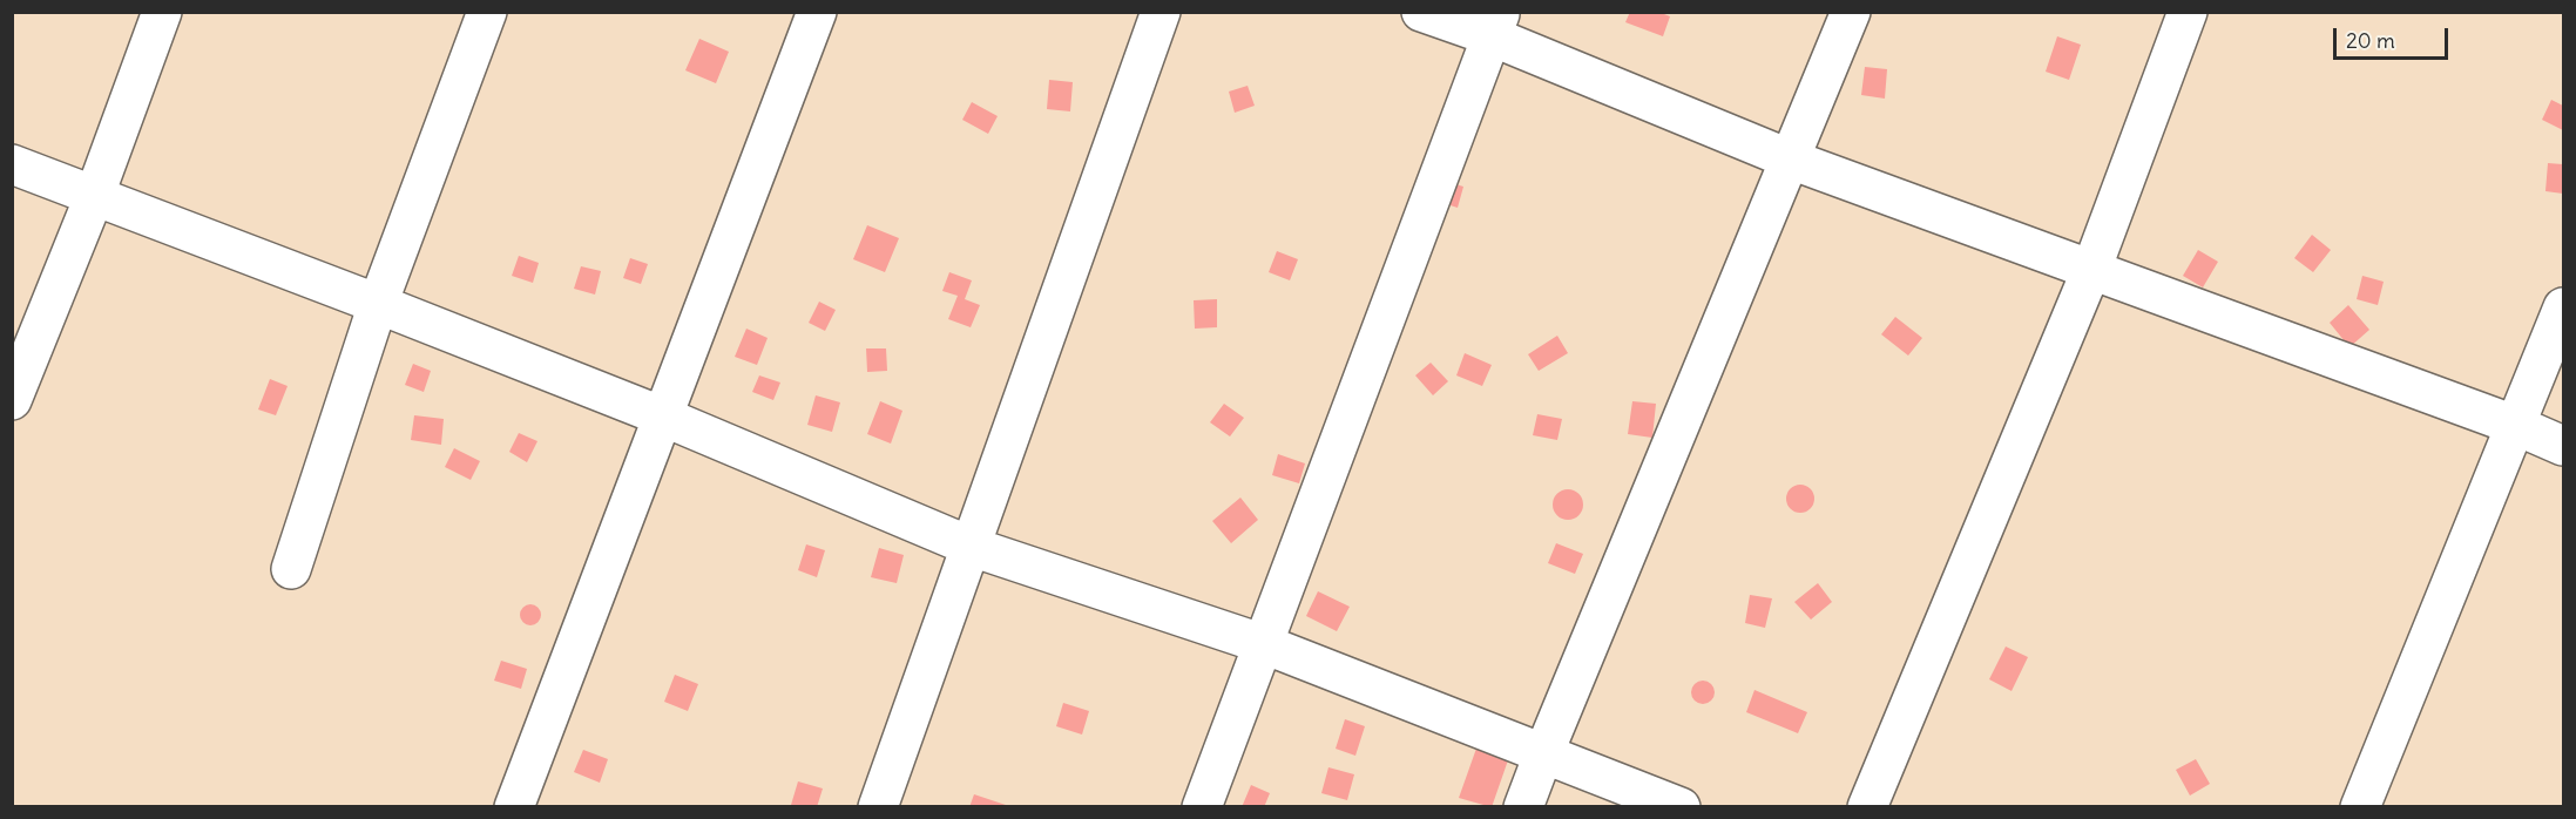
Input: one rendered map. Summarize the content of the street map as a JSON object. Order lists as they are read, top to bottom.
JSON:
{
  "scale_bar": "20 m"
}
